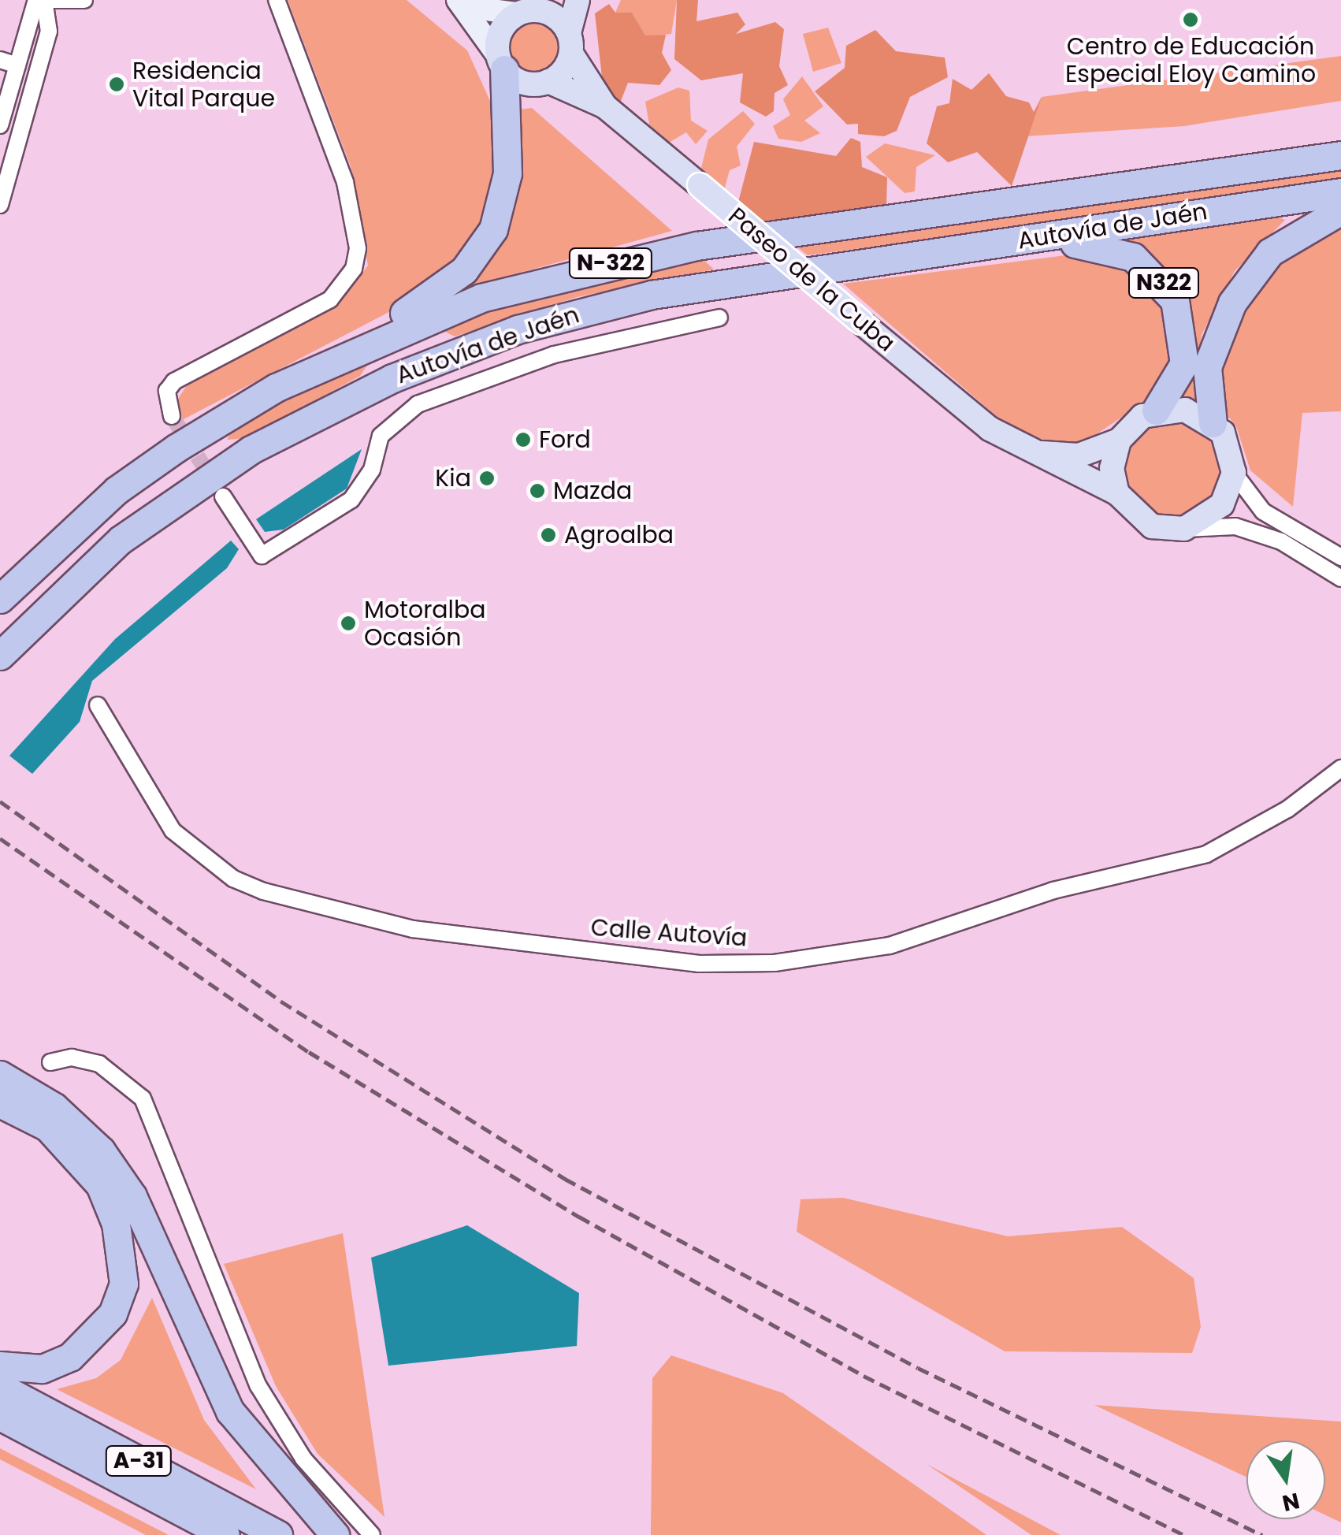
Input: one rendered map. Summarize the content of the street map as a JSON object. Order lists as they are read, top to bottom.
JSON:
{
  "streets": {
    "highway": [
      "Autovía de Jaén",
      "N-322",
      "N322",
      "A-31"
    ],
    "main road": ["Paseo de la Cuba"],
    "street": ["Calle Autovía"]
  },
  "crossings": [
    ["Autovía de Jaén", "N322"],
    ["Paseo de la Cuba", "N322"]
  ],
  "places": [
    "Centro de Educación Especial Eloy Camino",
    "Residencia Vital Parque",
    "Ford",
    "Kia",
    "Mazda",
    "Agroalba",
    "Motoralba Ocasión"
  ],
  "north": "bottom"
}
